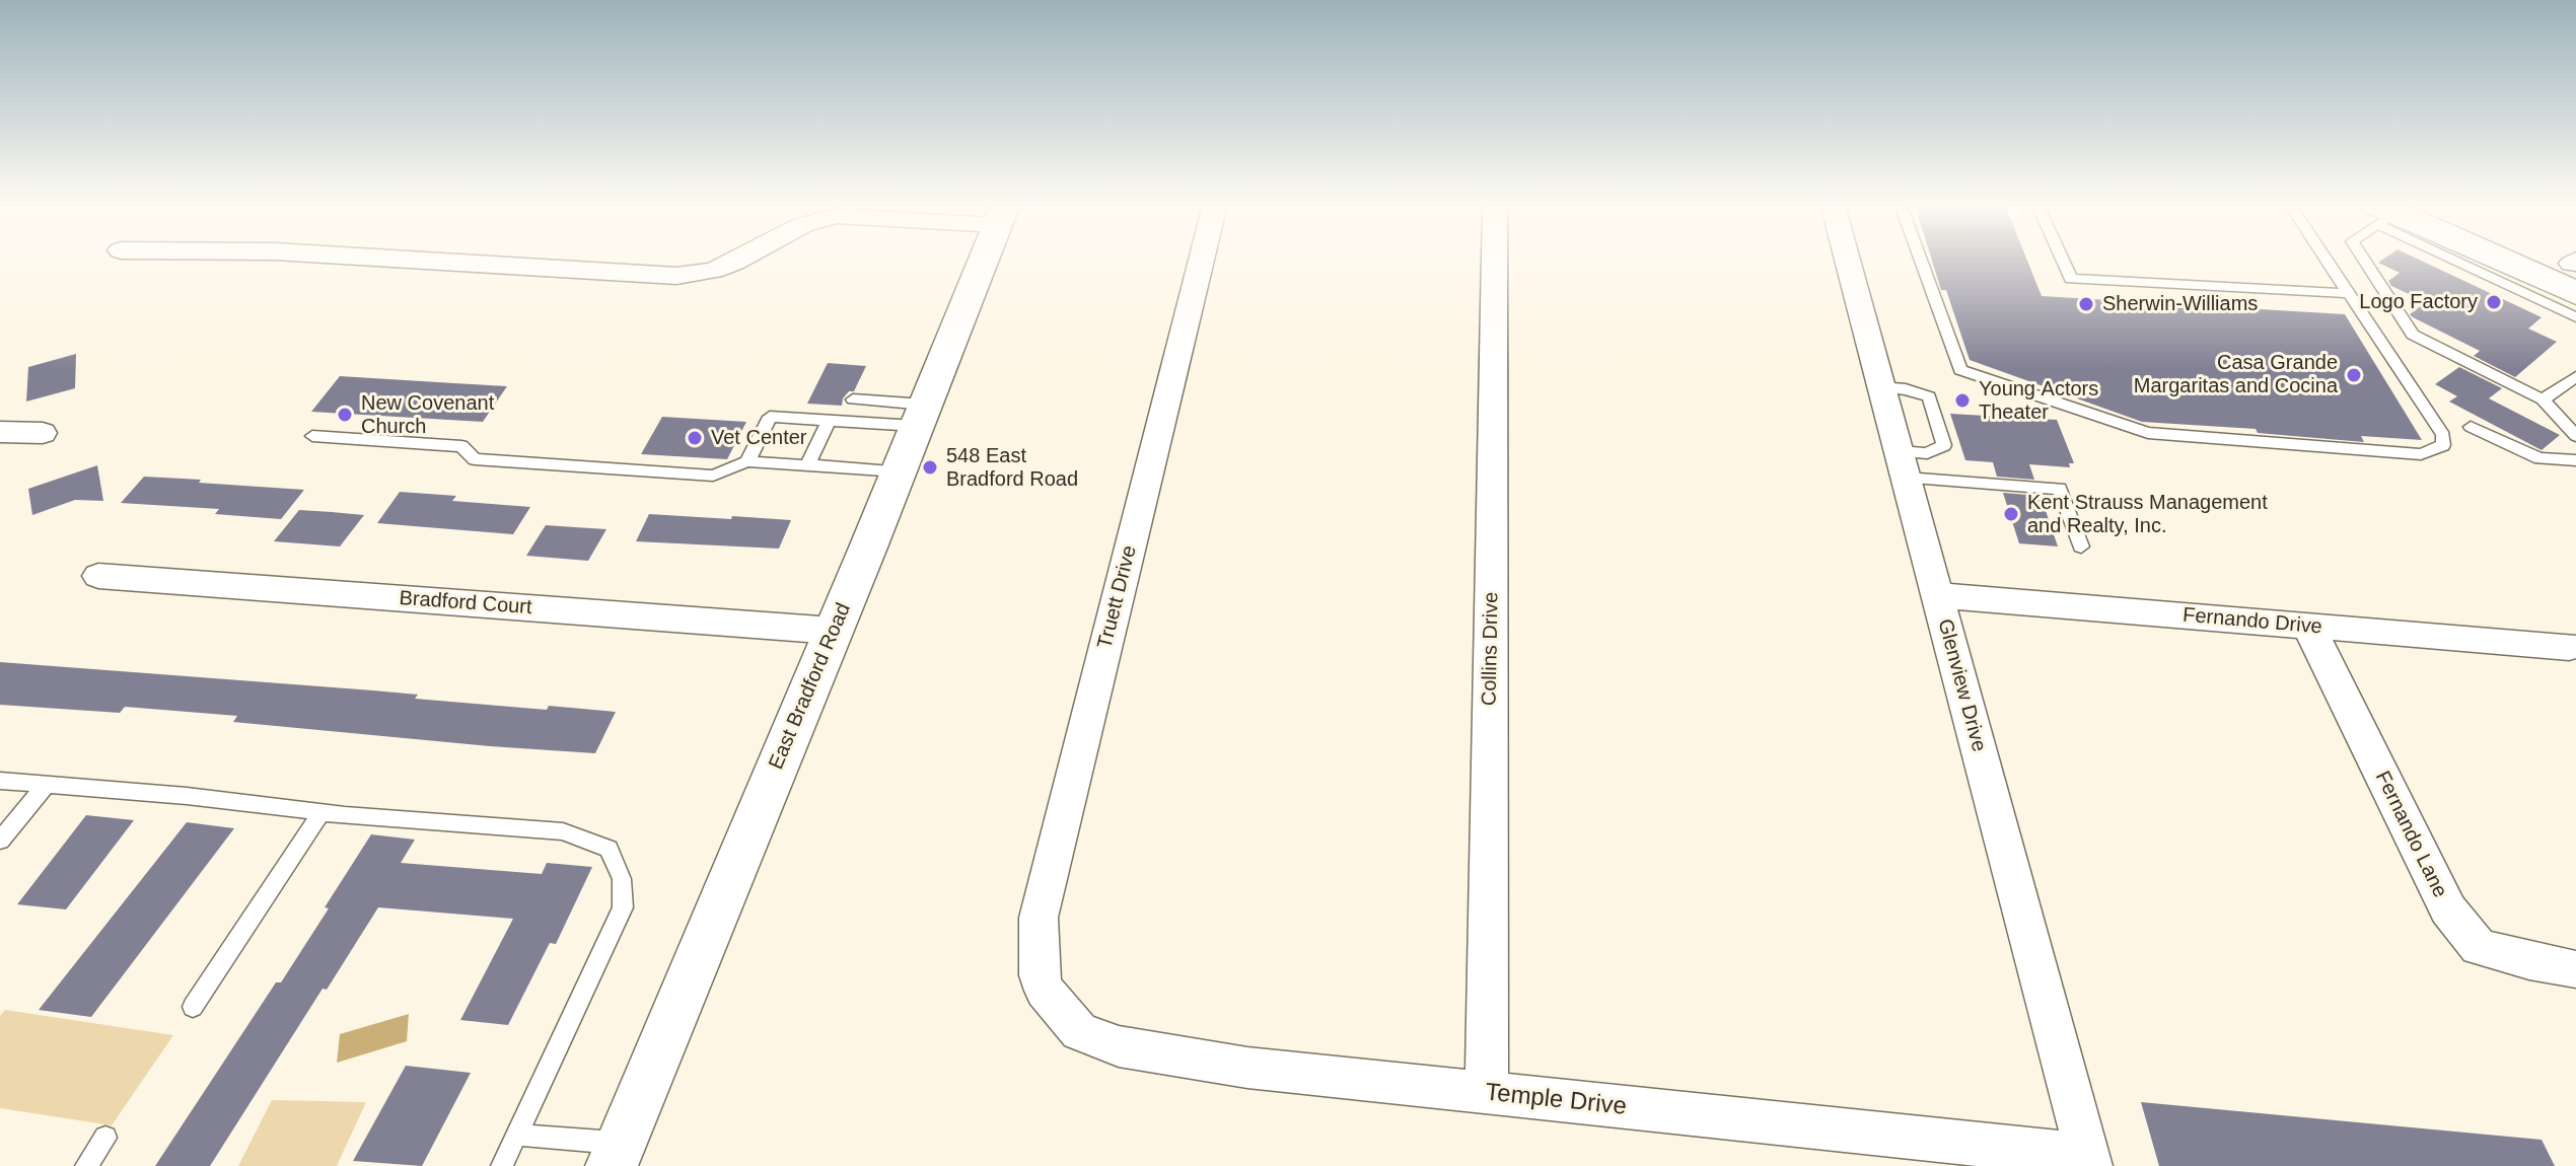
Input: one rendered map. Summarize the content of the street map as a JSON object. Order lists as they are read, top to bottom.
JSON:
{
  "streets": {
    "street": [
      "Truett Drive",
      "Bradford Court",
      "Fernando Drive",
      "Collins Drive",
      "Glenview Drive",
      "East Bradford Road",
      "Fernando Lane",
      "Temple Drive"
    ]
  },
  "crossings": [
    ["Truett Drive", "Temple Drive"],
    ["Bradford Court", "East Bradford Road"],
    ["Fernando Drive", "Glenview Drive"],
    ["Fernando Drive", "Fernando Lane"],
    ["Collins Drive", "Temple Drive"],
    ["Glenview Drive", "Temple Drive"]
  ],
  "places": [
    "Logo Factory",
    "Sherwin-Williams",
    "Casa Grande Margaritas and Cocina",
    "Young Actors Theater",
    "New Covenant Church",
    "Vet Center",
    "548 East Bradford Road",
    "Kent Strauss Management and Realty, Inc."
  ]
}
